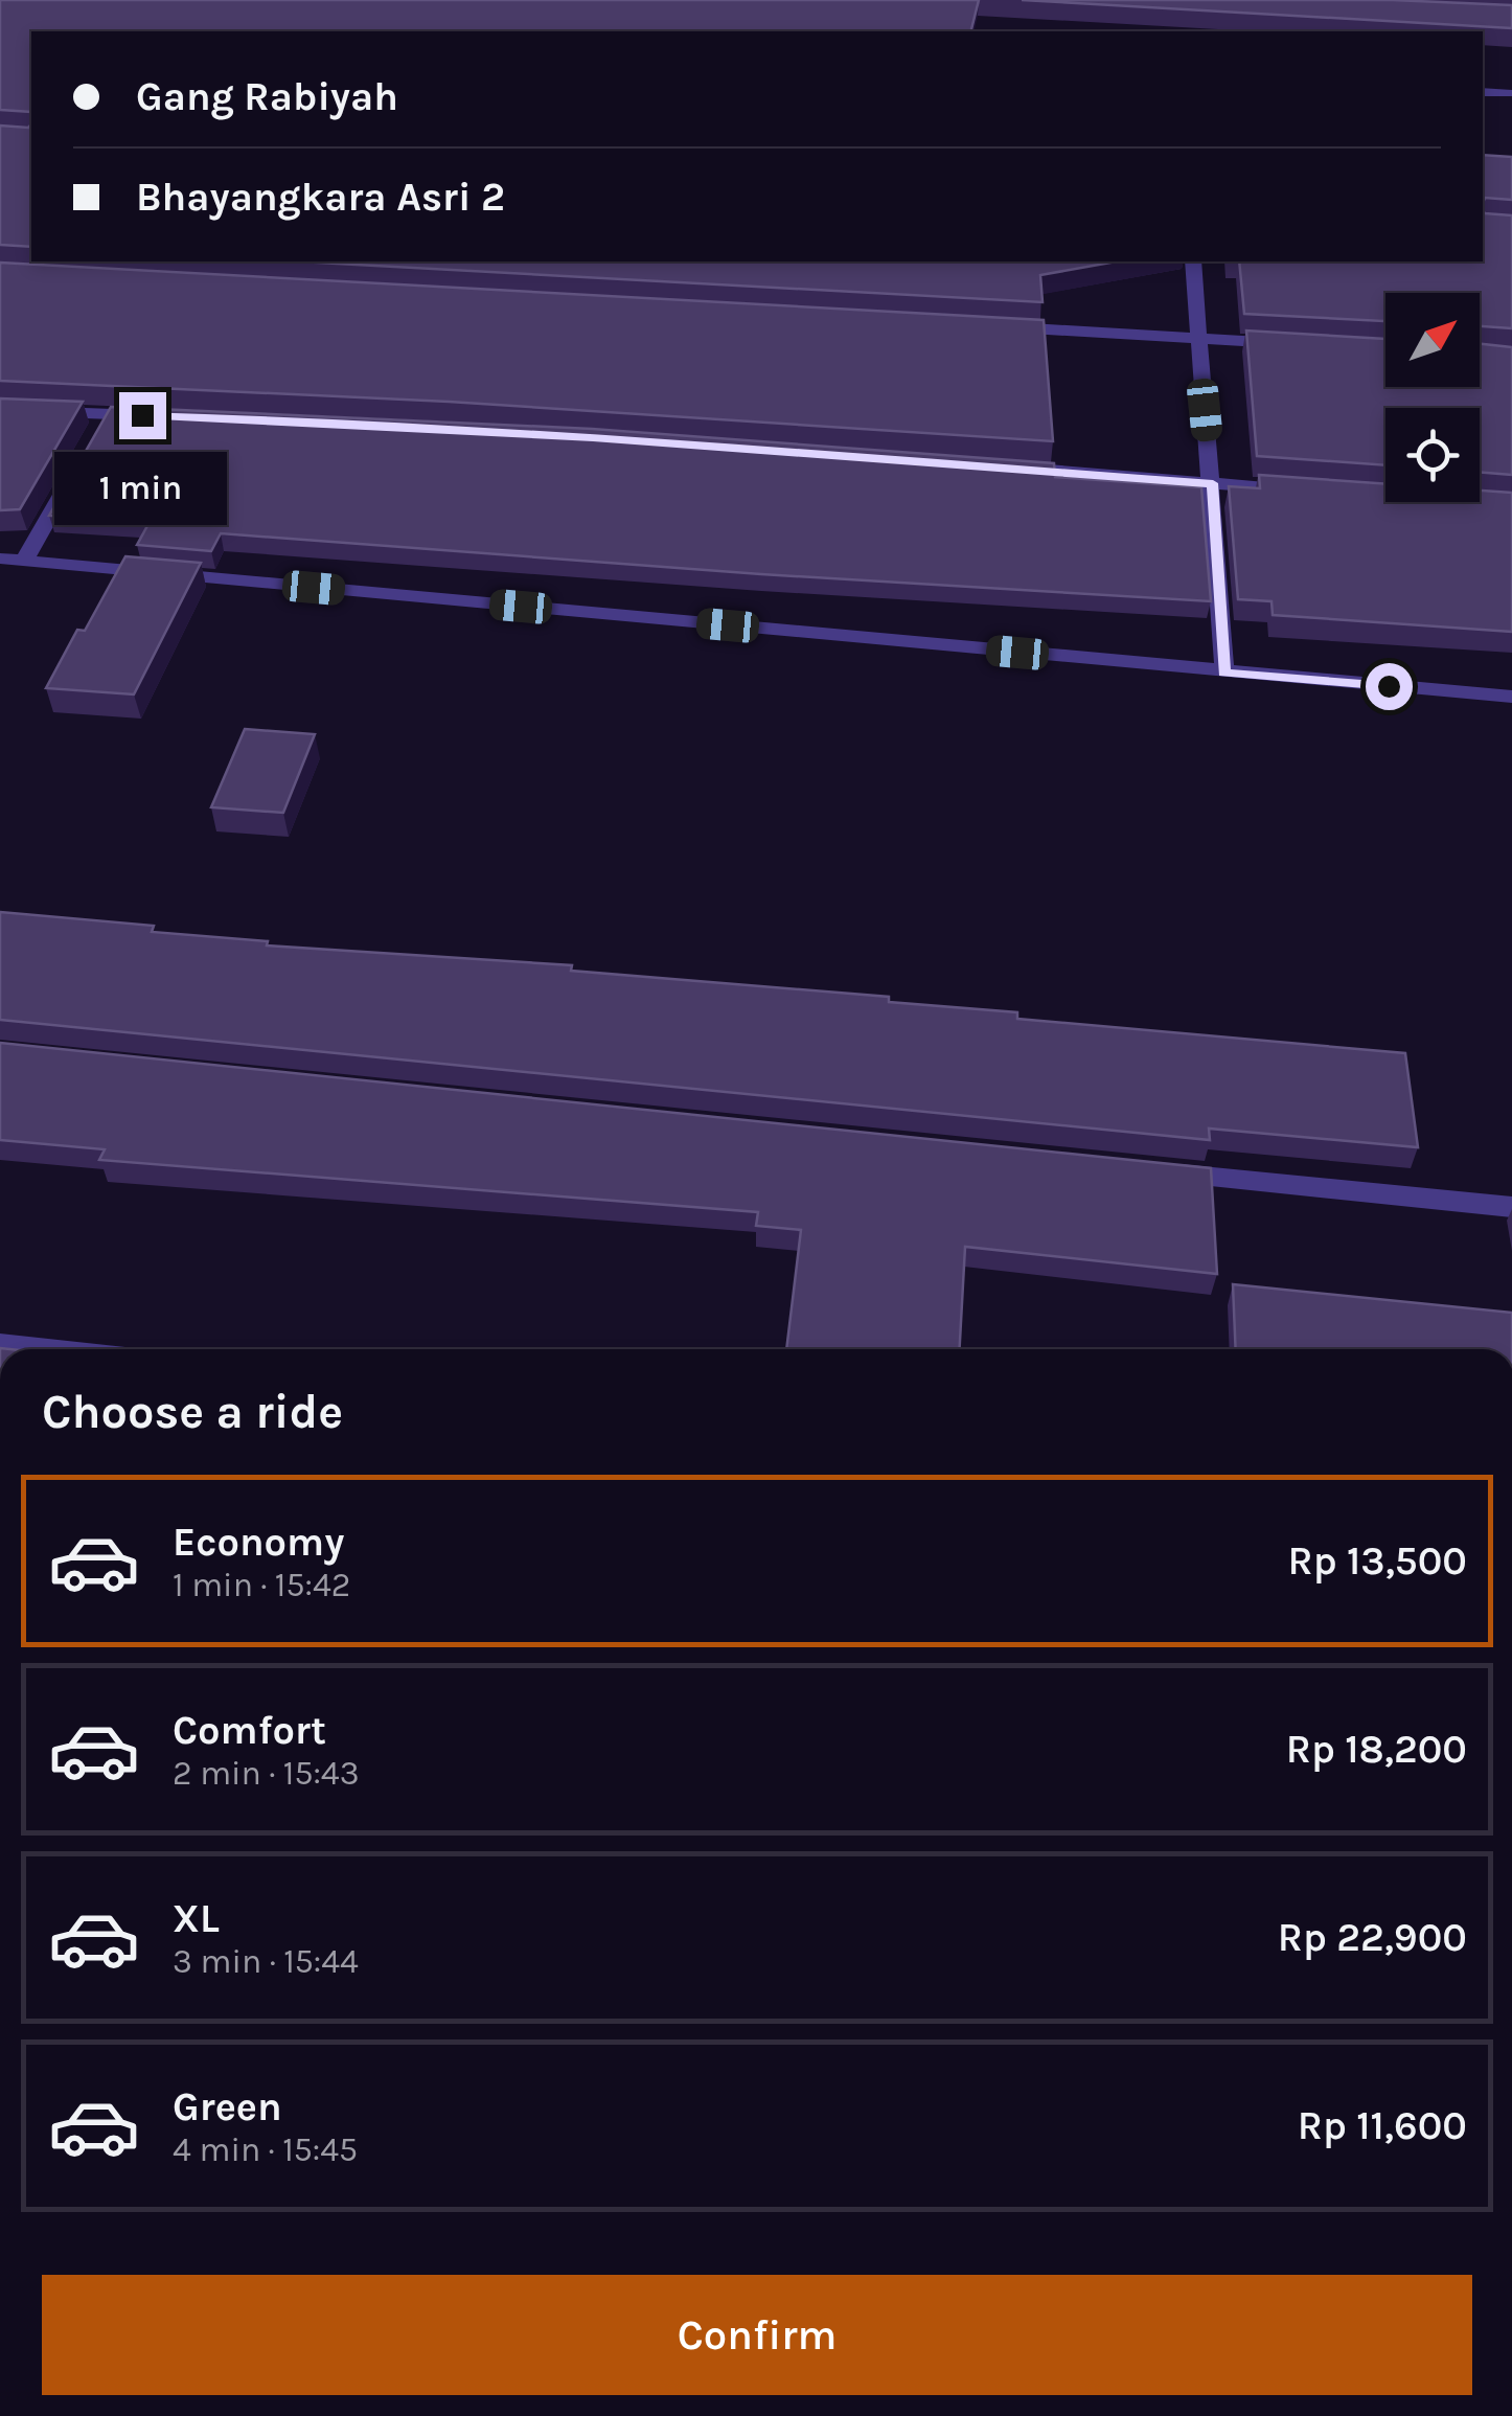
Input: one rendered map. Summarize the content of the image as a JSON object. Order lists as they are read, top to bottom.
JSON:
{
  "north": "top right",
  "page": {
    "banner": ["Gang Rabiyah", "Bhayangkara Asri 2"],
    "bubble": "1 min",
    "heading": "Choose a ride",
    "list": [
      {
        "name": "Economy",
        "note": "1 min · 15:42",
        "value": "Rp 13,500"
      },
      {
        "name": "Comfort",
        "note": "2 min · 15:43",
        "value": "Rp 18,200"
      },
      {
        "name": "XL",
        "note": "3 min · 15:44",
        "value": "Rp 22,900"
      },
      {
        "name": "Green",
        "note": "4 min · 15:45",
        "value": "Rp 11,600"
      }
    ],
    "buttons": "Confirm"
  }
}
